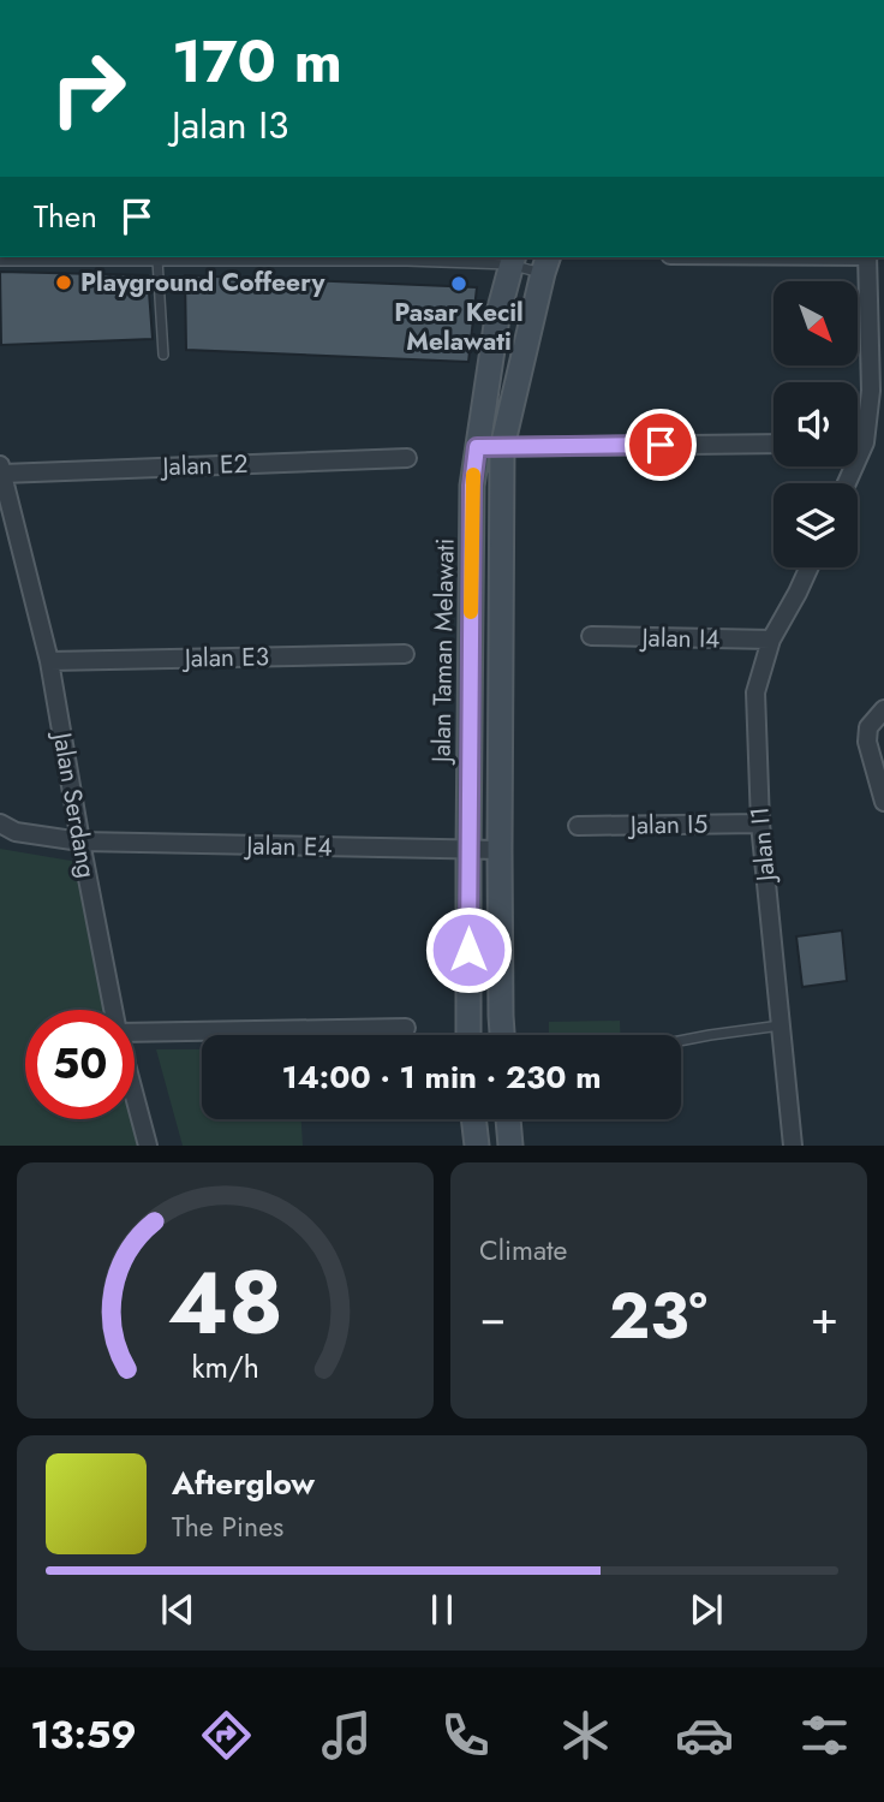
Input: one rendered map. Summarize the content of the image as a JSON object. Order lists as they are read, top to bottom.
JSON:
{
  "streets": {
    "main road": ["Jalan Taman Melawati"],
    "street": [
      "Jalan E2",
      "Jalan I4",
      "Jalan E3",
      "Jalan Serdang",
      "Jalan I5",
      "Jalan I1",
      "Jalan E4"
    ]
  },
  "crossings": [
    ["Jalan E2", "Jalan Serdang"],
    ["Jalan I4", "Jalan I1"],
    ["Jalan Taman Melawati", "Jalan E4"],
    ["Jalan E3", "Jalan Serdang"],
    ["Jalan Serdang", "Jalan E4"],
    ["Jalan I5", "Jalan I1"]
  ],
  "places": ["Playground Coffeery", "Pasar Kecil Melawati"],
  "north": "bottom right",
  "page": {
    "turn": ["170 m", "Jalan I3"],
    "then": "Then",
    "limit": "50",
    "trip": "14:00 · 1 min · 230 m",
    "tile": "Climate",
    "heat": ["−", "23°", "+"],
    "song": ["Afterglow", "The Pines"],
    "tabs": "13:59",
    "gauge": ["48", "km/h"]
  }
}
